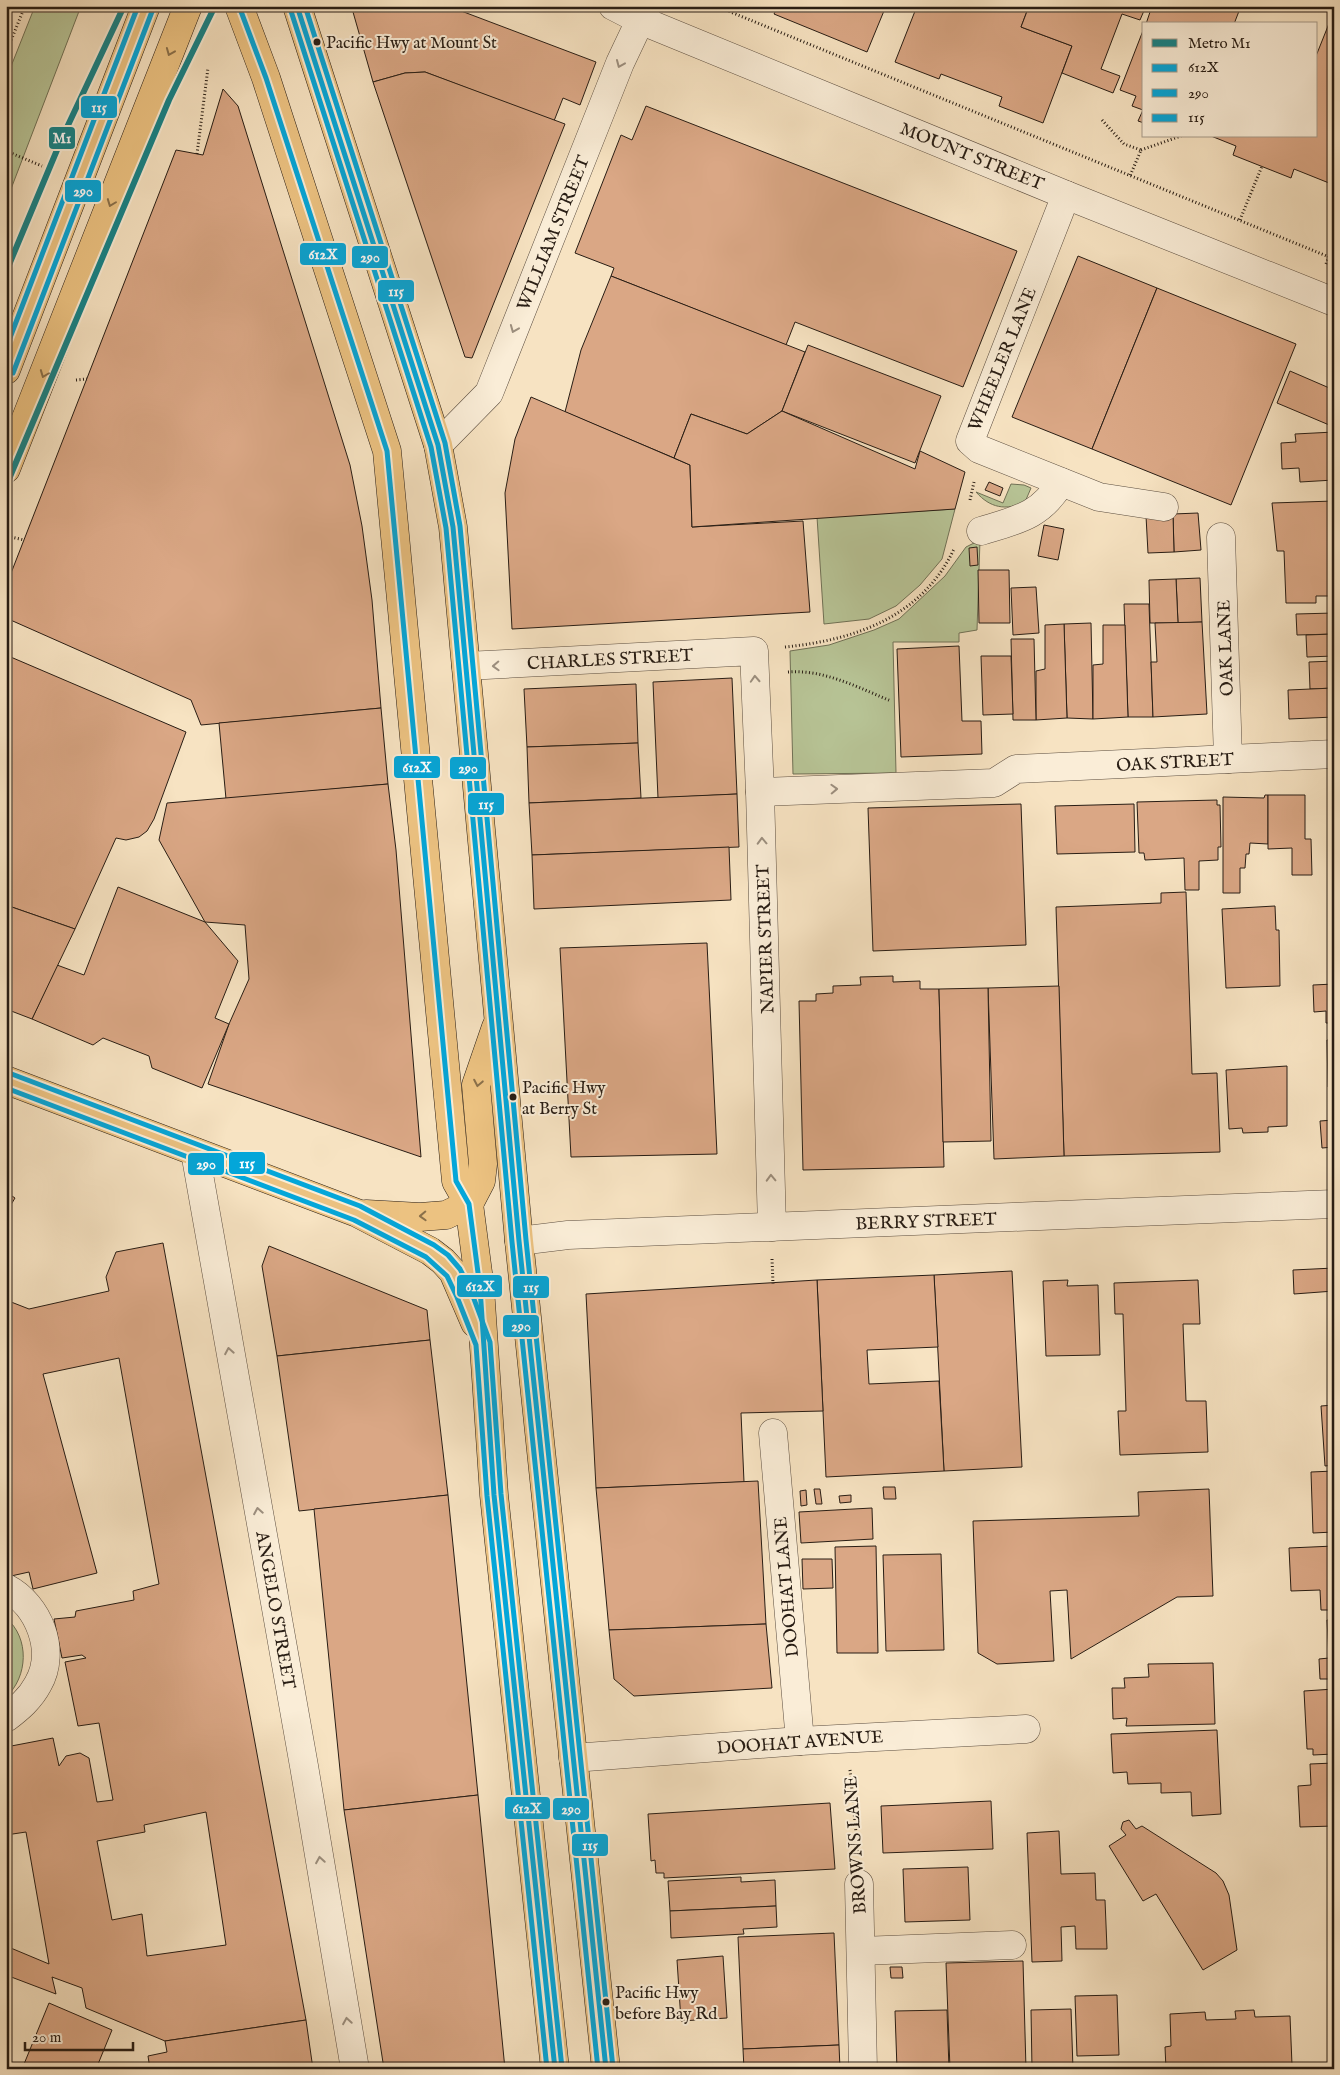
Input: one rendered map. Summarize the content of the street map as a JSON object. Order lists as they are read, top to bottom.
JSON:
{
  "streets": {
    "street": [
      "MOUNT STREET",
      "WILLIAM STREET",
      "WHEELER LANE",
      "OAK LANE",
      "CHARLES STREET",
      "OAK STREET",
      "NAPIER STREET",
      "BERRY STREET",
      "DOOHAT LANE",
      "ANGELO STREET",
      "DOOHAT AVENUE",
      "BROWNS LANE"
    ]
  },
  "crossings": [
    ["MOUNT STREET", "WILLIAM STREET"],
    ["MOUNT STREET", "WHEELER LANE"],
    ["OAK LANE", "OAK STREET"],
    ["CHARLES STREET", "NAPIER STREET"],
    ["OAK STREET", "NAPIER STREET"],
    ["NAPIER STREET", "BERRY STREET"],
    ["DOOHAT LANE", "DOOHAT AVENUE"],
    ["DOOHAT AVENUE", "BROWNS LANE"]
  ],
  "one_way": [
    "WILLIAM STREET",
    "CHARLES STREET",
    "OAK STREET",
    "NAPIER STREET",
    "ANGELO STREET"
  ],
  "places": ["Pacific Hwy at Mount St", "Pacific Hwy at Berry St", "Pacific Hwy before Bay Rd"],
  "lines": [
    "metro line M1",
    "transit line 612X",
    "transit line 115",
    "transit line 290"
  ],
  "legend": [
    "Metro M1",
    "612X",
    "290",
    "115"
  ],
  "scale_bar": "20 m"
}
